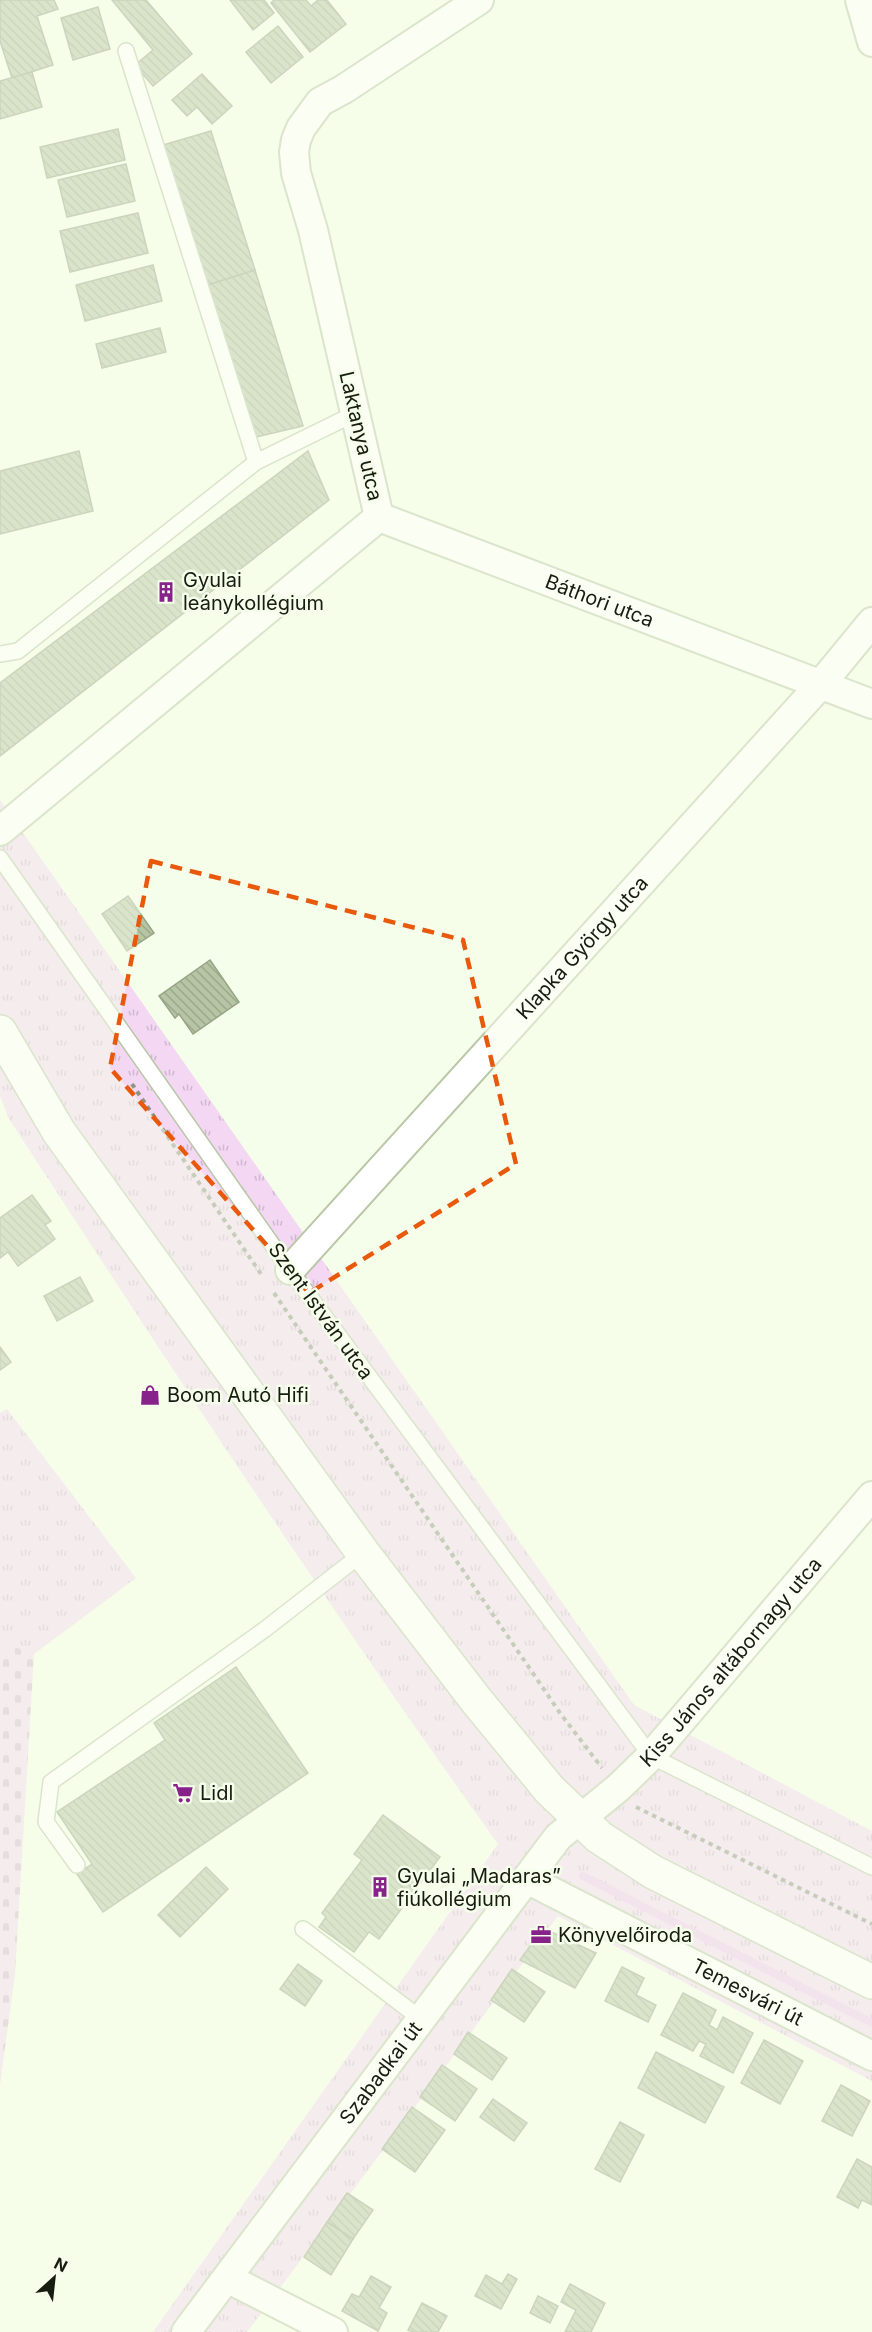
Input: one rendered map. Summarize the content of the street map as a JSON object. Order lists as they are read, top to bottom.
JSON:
{
  "streets": {
    "street": [
      "Laktanya utca",
      "Báthori utca",
      "Klapka György utca",
      "Kiss János altábornagy utca",
      "Temesvári út",
      "Szabadkai út"
    ],
    "lane": ["Szent István utca"]
  },
  "crossings": [
    ["Laktanya utca", "Báthori utca"],
    ["Báthori utca", "Klapka György utca"],
    ["Klapka György utca", "Szent István utca"],
    ["Szent István utca", "Kiss János altábornagy utca"],
    ["Kiss János altábornagy utca", "Szabadkai út"],
    ["Temesvári út", "Szabadkai út"]
  ],
  "places": {
    "building": ["Gyulai leánykollégium", "Gyulai „Madaras” fiúkollégium"],
    "shop": ["Boom Autó Hifi"],
    "supermarket": ["Lidl"],
    "office": ["Könyvelőiroda"]
  },
  "north": "top right"
}
